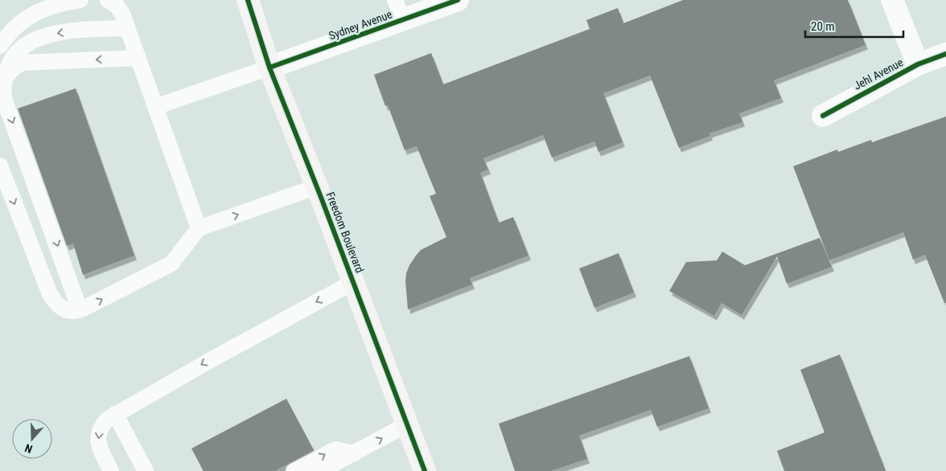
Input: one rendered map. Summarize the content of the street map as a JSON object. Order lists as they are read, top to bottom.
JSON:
{
  "streets": {
    "main road": ["Freedom Boulevard"],
    "street": ["Sydney Avenue", "Jehl Avenue"]
  },
  "crossings": [
    ["Sydney Avenue", "Freedom Boulevard"]
  ],
  "scale_bar": "20 m",
  "north": "bottom"
}
